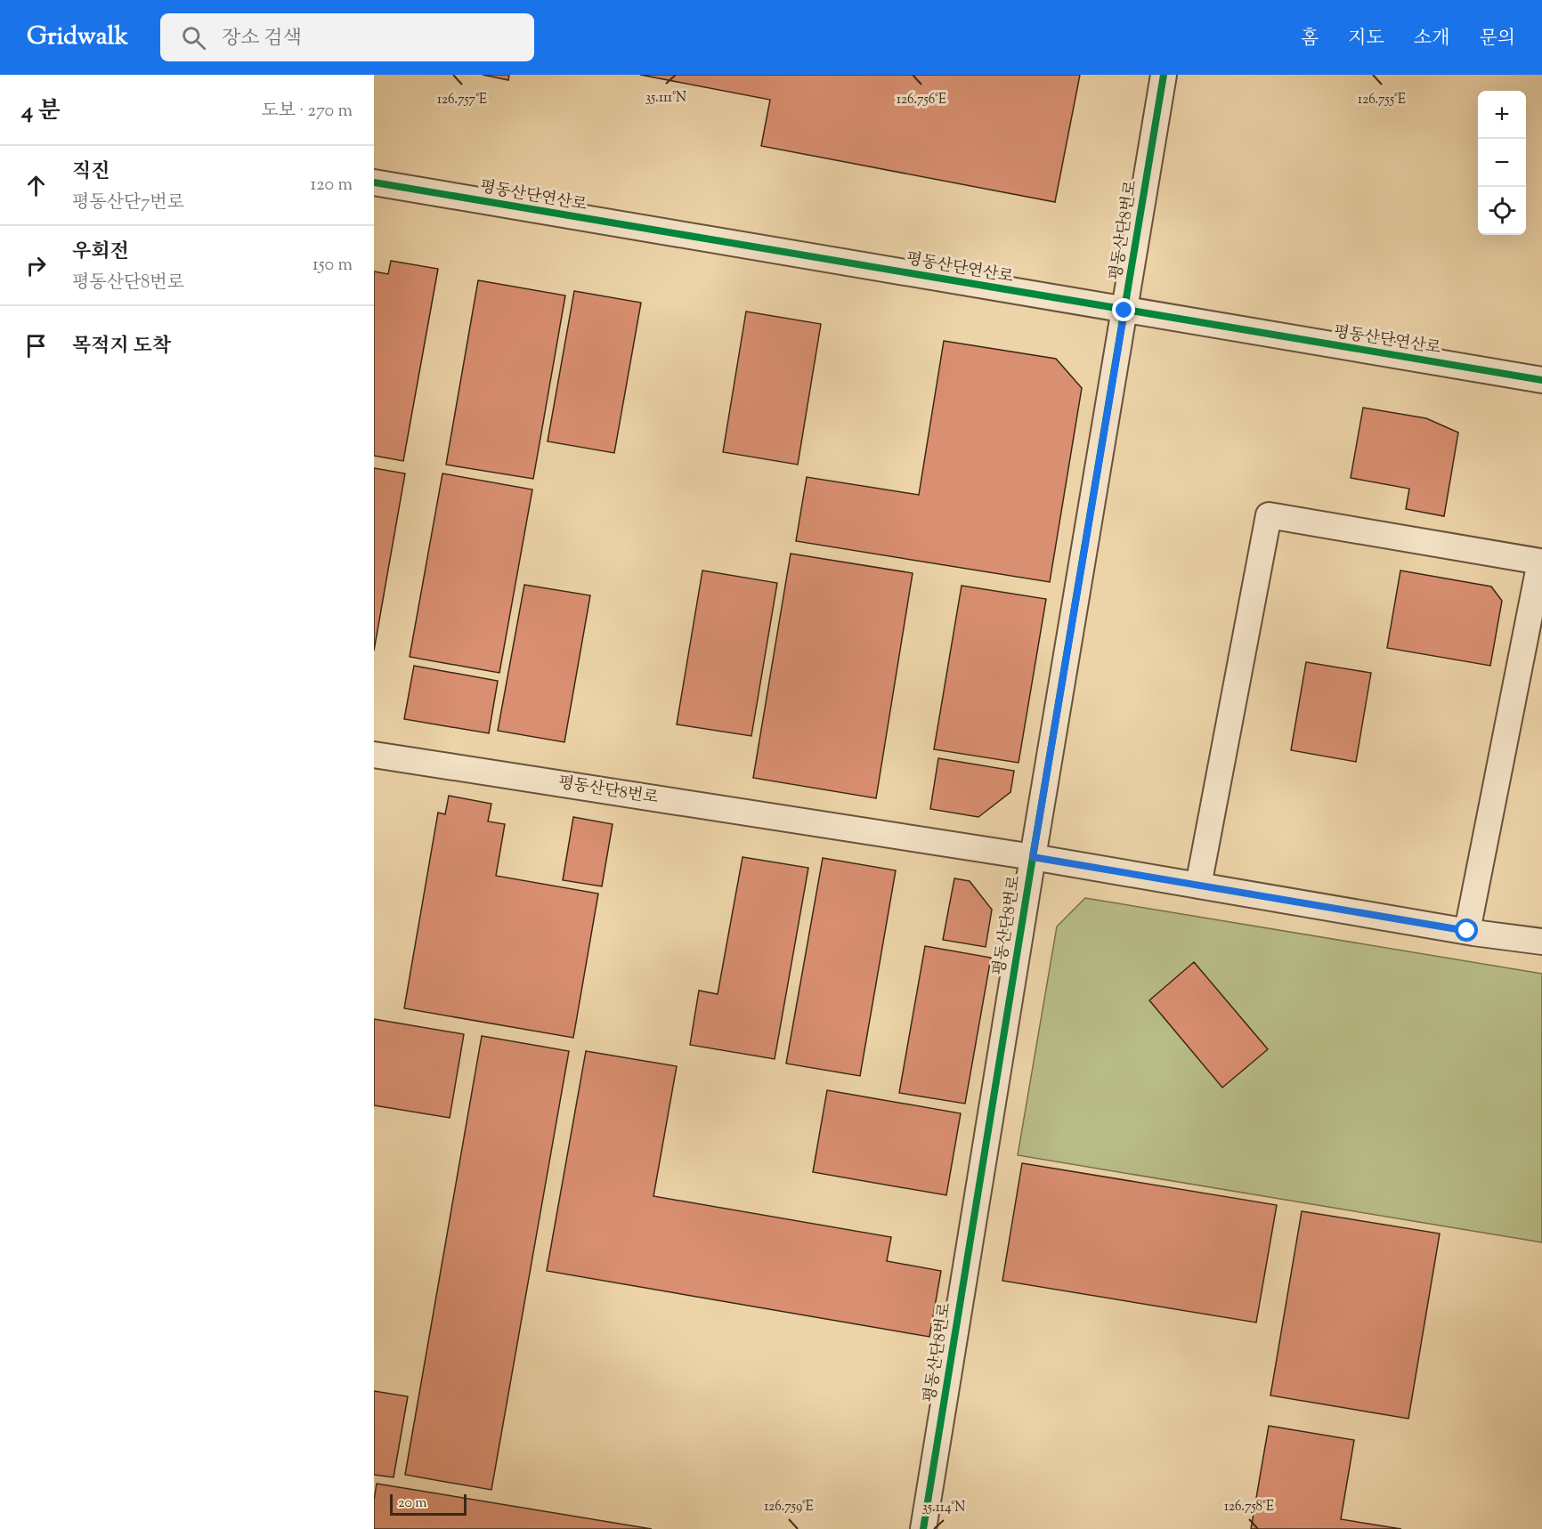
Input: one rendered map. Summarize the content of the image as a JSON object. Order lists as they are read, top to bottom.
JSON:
{
  "streets": {
    "street": ["평동산단연산로", "평동산단8번로"]
  },
  "crossings": [
    ["평동산단연산로", "평동산단8번로"]
  ],
  "scale_bar": "20 m",
  "page": {
    "header": "Gridwalk",
    "search": "장소 검색",
    "nav": [
      "홈",
      "지도",
      "소개",
      "문의"
    ],
    "heading": ["4 분", "도보 · 270 m"],
    "map_buttons": ["+", "−"],
    "list": [
      ["직진", "평동산단7번로", "120 m"],
      ["우회전", "평동산단8번로", "150 m"],
      "목적지 도착"
    ],
    "scale": "20 m"
  },
  "coordinates": [
    "35.111°N",
    "126.757°E",
    "126.756°E",
    "126.755°E",
    "126.759°E",
    "126.758°E",
    "35.114°N"
  ]
}
